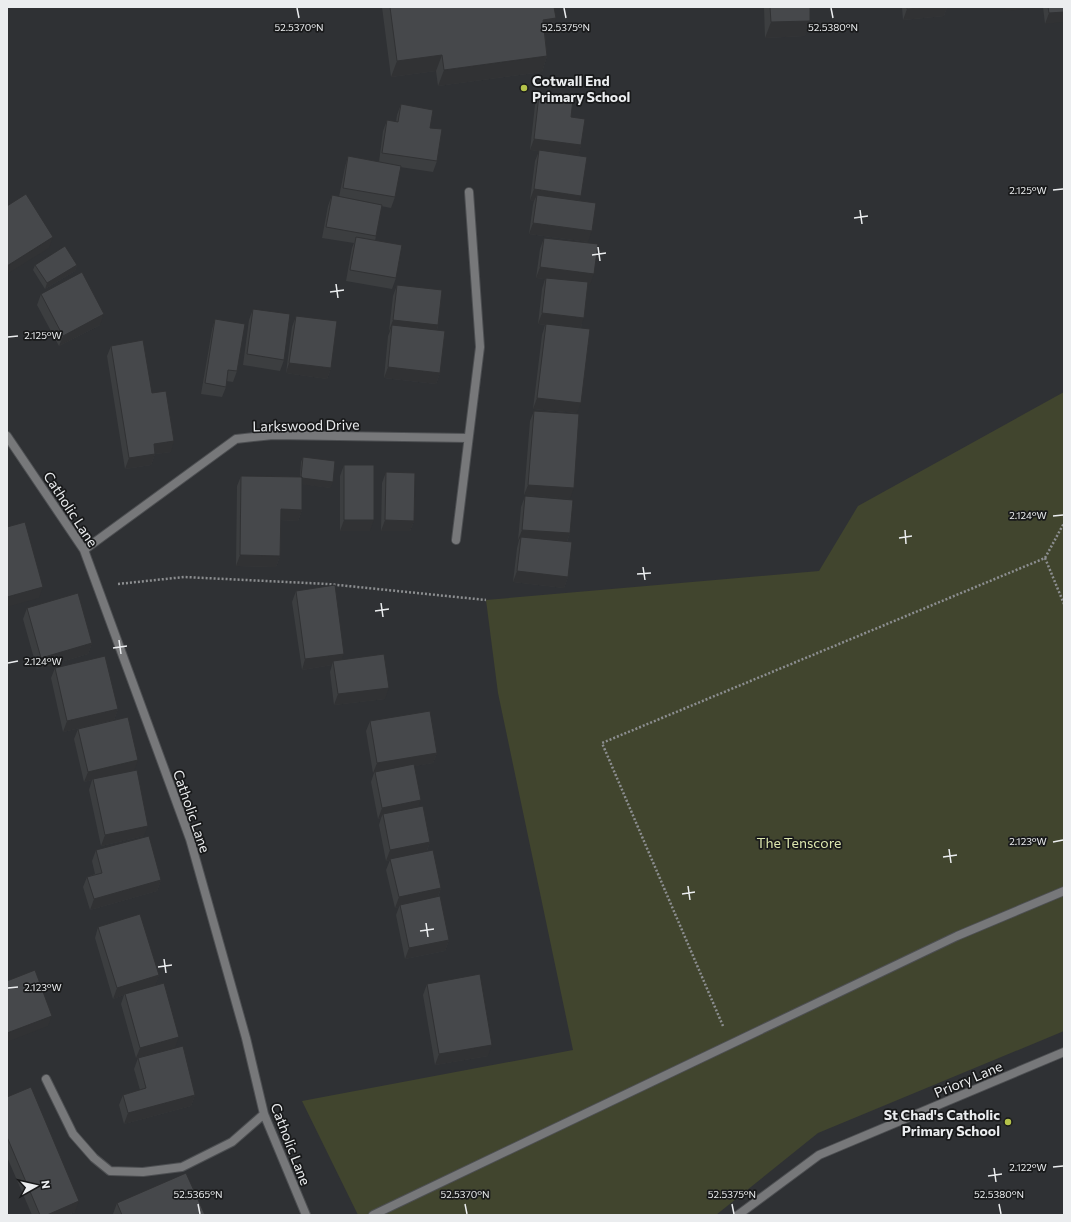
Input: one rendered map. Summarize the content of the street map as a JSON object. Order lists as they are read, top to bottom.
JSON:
{
  "streets": {
    "street": ["Larkswood Drive", "Catholic Lane", "Priory Lane"]
  },
  "crossings": [
    ["Larkswood Drive", "Catholic Lane"]
  ],
  "parks": ["The Tenscore"],
  "places": ["Cotwall End Primary School", "St Chad's Catholic Primary School"],
  "north": "right",
  "coordinates": [
    "52.5370°N",
    "52.5375°N",
    "52.5380°N",
    "2.125°W",
    "2.124°W",
    "2.123°W",
    "2.122°W",
    "52.5365°N"
  ]
}
